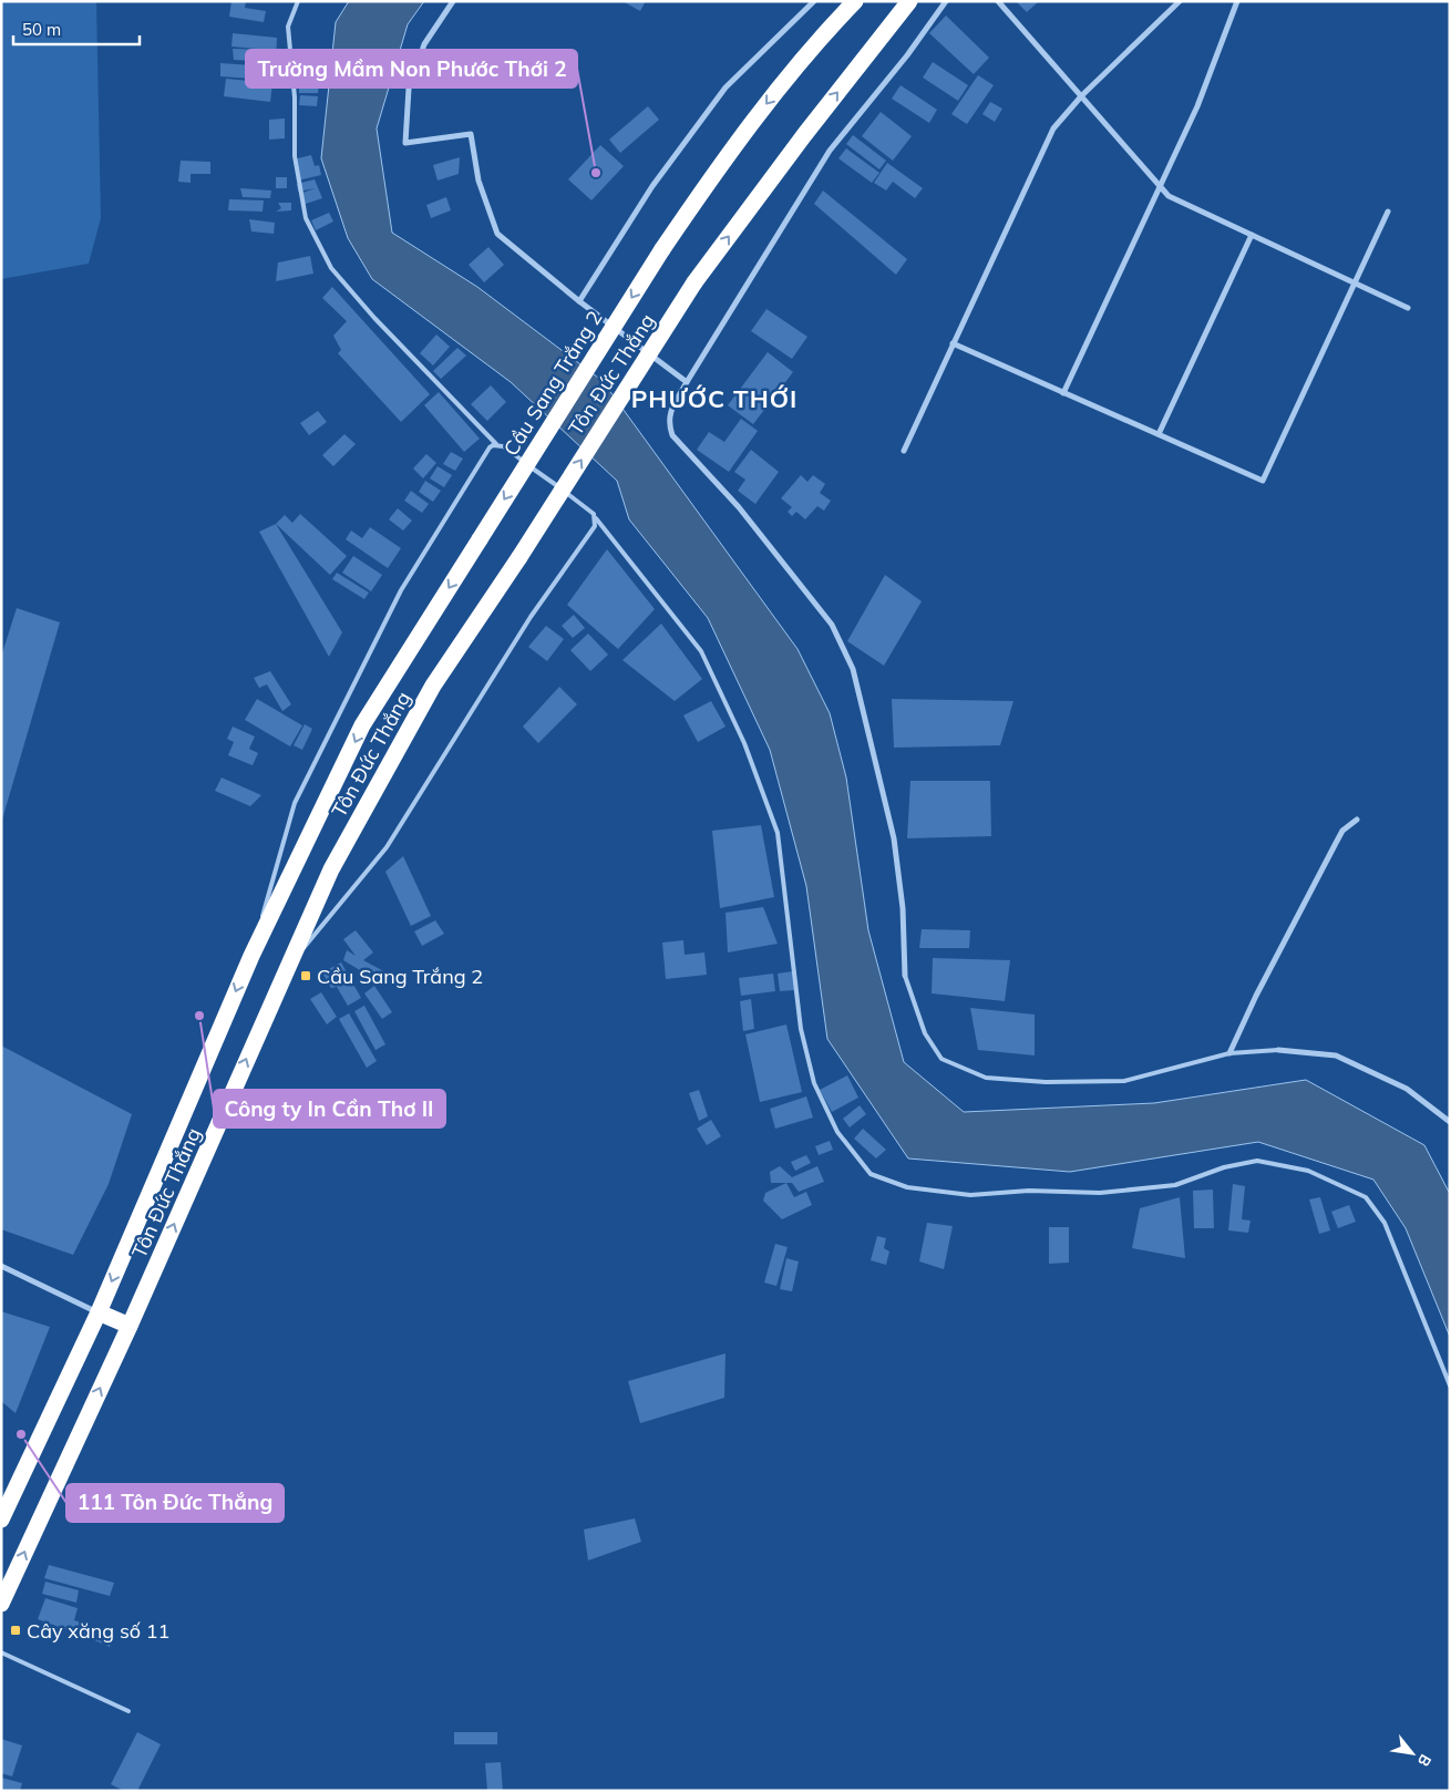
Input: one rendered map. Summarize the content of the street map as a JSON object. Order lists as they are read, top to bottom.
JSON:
{
  "streets": {
    "highway": ["Tôn Đức Thắng", "Cầu Sang Trắng 2"]
  },
  "crossings": [
    ["Tôn Đức Thắng", "Cầu Sang Trắng 2"]
  ],
  "one_way": ["Cầu Sang Trắng 2"],
  "districts": ["PHƯỚC THỚI"],
  "places": {
    "other": ["Trường Mầm Non Phước Thới 2", "Công ty In Cần Thơ II", "111 Tôn Đức Thắng"],
    "transit": ["Cầu Sang Trắng 2", "Cây xăng số 11"]
  },
  "scale_bar": "50 m",
  "north": "bottom right"
}
